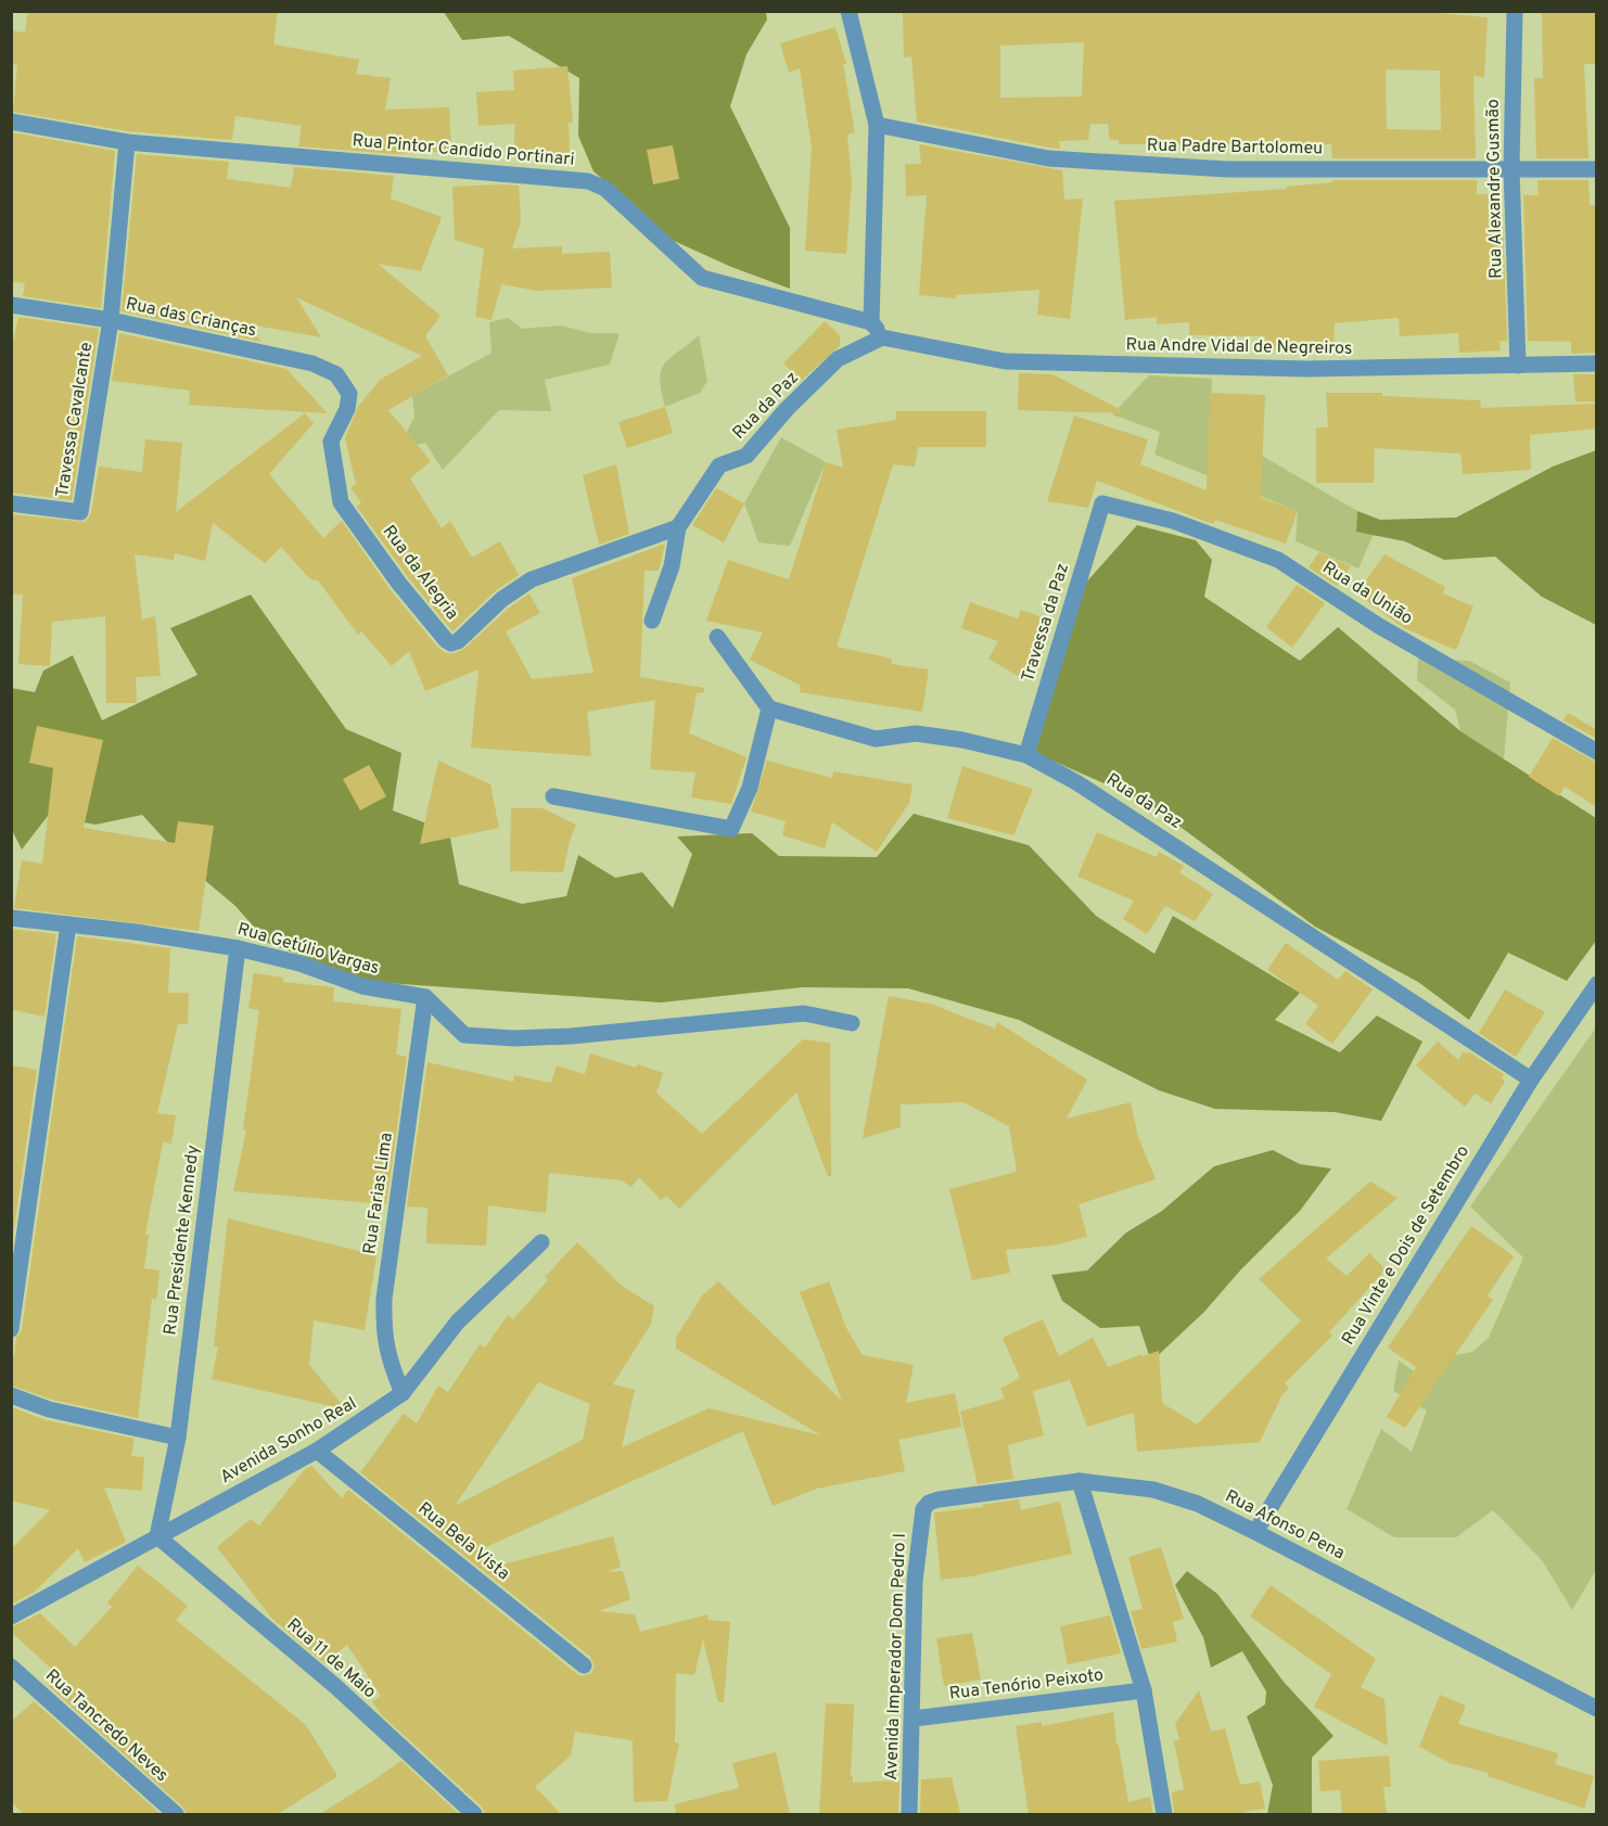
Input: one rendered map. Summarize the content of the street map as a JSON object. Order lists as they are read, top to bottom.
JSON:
{
  "streets": {
    "street": [
      "Rua Padre Bartolomeu",
      "Rua Pintor Candido Portinari",
      "Rua Alexandre Gusmão",
      "Rua das Crianças",
      "Rua Andre Vidal de Negreiros",
      "Rua da Paz",
      "Travessa Cavalcante",
      "Rua da Alegria",
      "Rua da União",
      "Travessa da Paz",
      "Rua Getúlio Vargas",
      "Rua Farias Lima",
      "Rua Presidente Kennedy",
      "Rua Vinte e Dois de Setembro",
      "Avenida Sonho Real",
      "Rua Afonso Pena",
      "Rua Bela Vista",
      "Avenida Imperador Dom Pedro I",
      "Rua 11 de Maio",
      "Rua Tenório Peixoto",
      "Rua Tancredo Neves"
    ]
  },
  "crossings": [
    ["Rua Padre Bartolomeu", "Rua Alexandre Gusmão"],
    ["Rua Alexandre Gusmão", "Rua Andre Vidal de Negreiros"],
    ["Rua das Crianças", "Travessa Cavalcante"],
    ["Rua das Crianças", "Rua da Alegria"],
    ["Rua Andre Vidal de Negreiros", "Rua da Paz"],
    ["Rua da Paz", "Rua da Alegria"],
    ["Rua da Paz", "Travessa da Paz"],
    ["Rua da Paz", "Rua Vinte e Dois de Setembro"],
    ["Rua da União", "Travessa da Paz"],
    ["Rua Getúlio Vargas", "Rua Farias Lima"],
    ["Rua Getúlio Vargas", "Rua Presidente Kennedy"],
    ["Rua Farias Lima", "Avenida Sonho Real"],
    ["Rua Presidente Kennedy", "Avenida Sonho Real"],
    ["Rua Presidente Kennedy", "Rua 11 de Maio"],
    ["Rua Vinte e Dois de Setembro", "Rua Afonso Pena"],
    ["Avenida Sonho Real", "Rua Bela Vista"],
    ["Avenida Sonho Real", "Rua 11 de Maio"],
    ["Rua Afonso Pena", "Avenida Imperador Dom Pedro I"],
    ["Avenida Imperador Dom Pedro I", "Rua Tenório Peixoto"]
  ]
}
